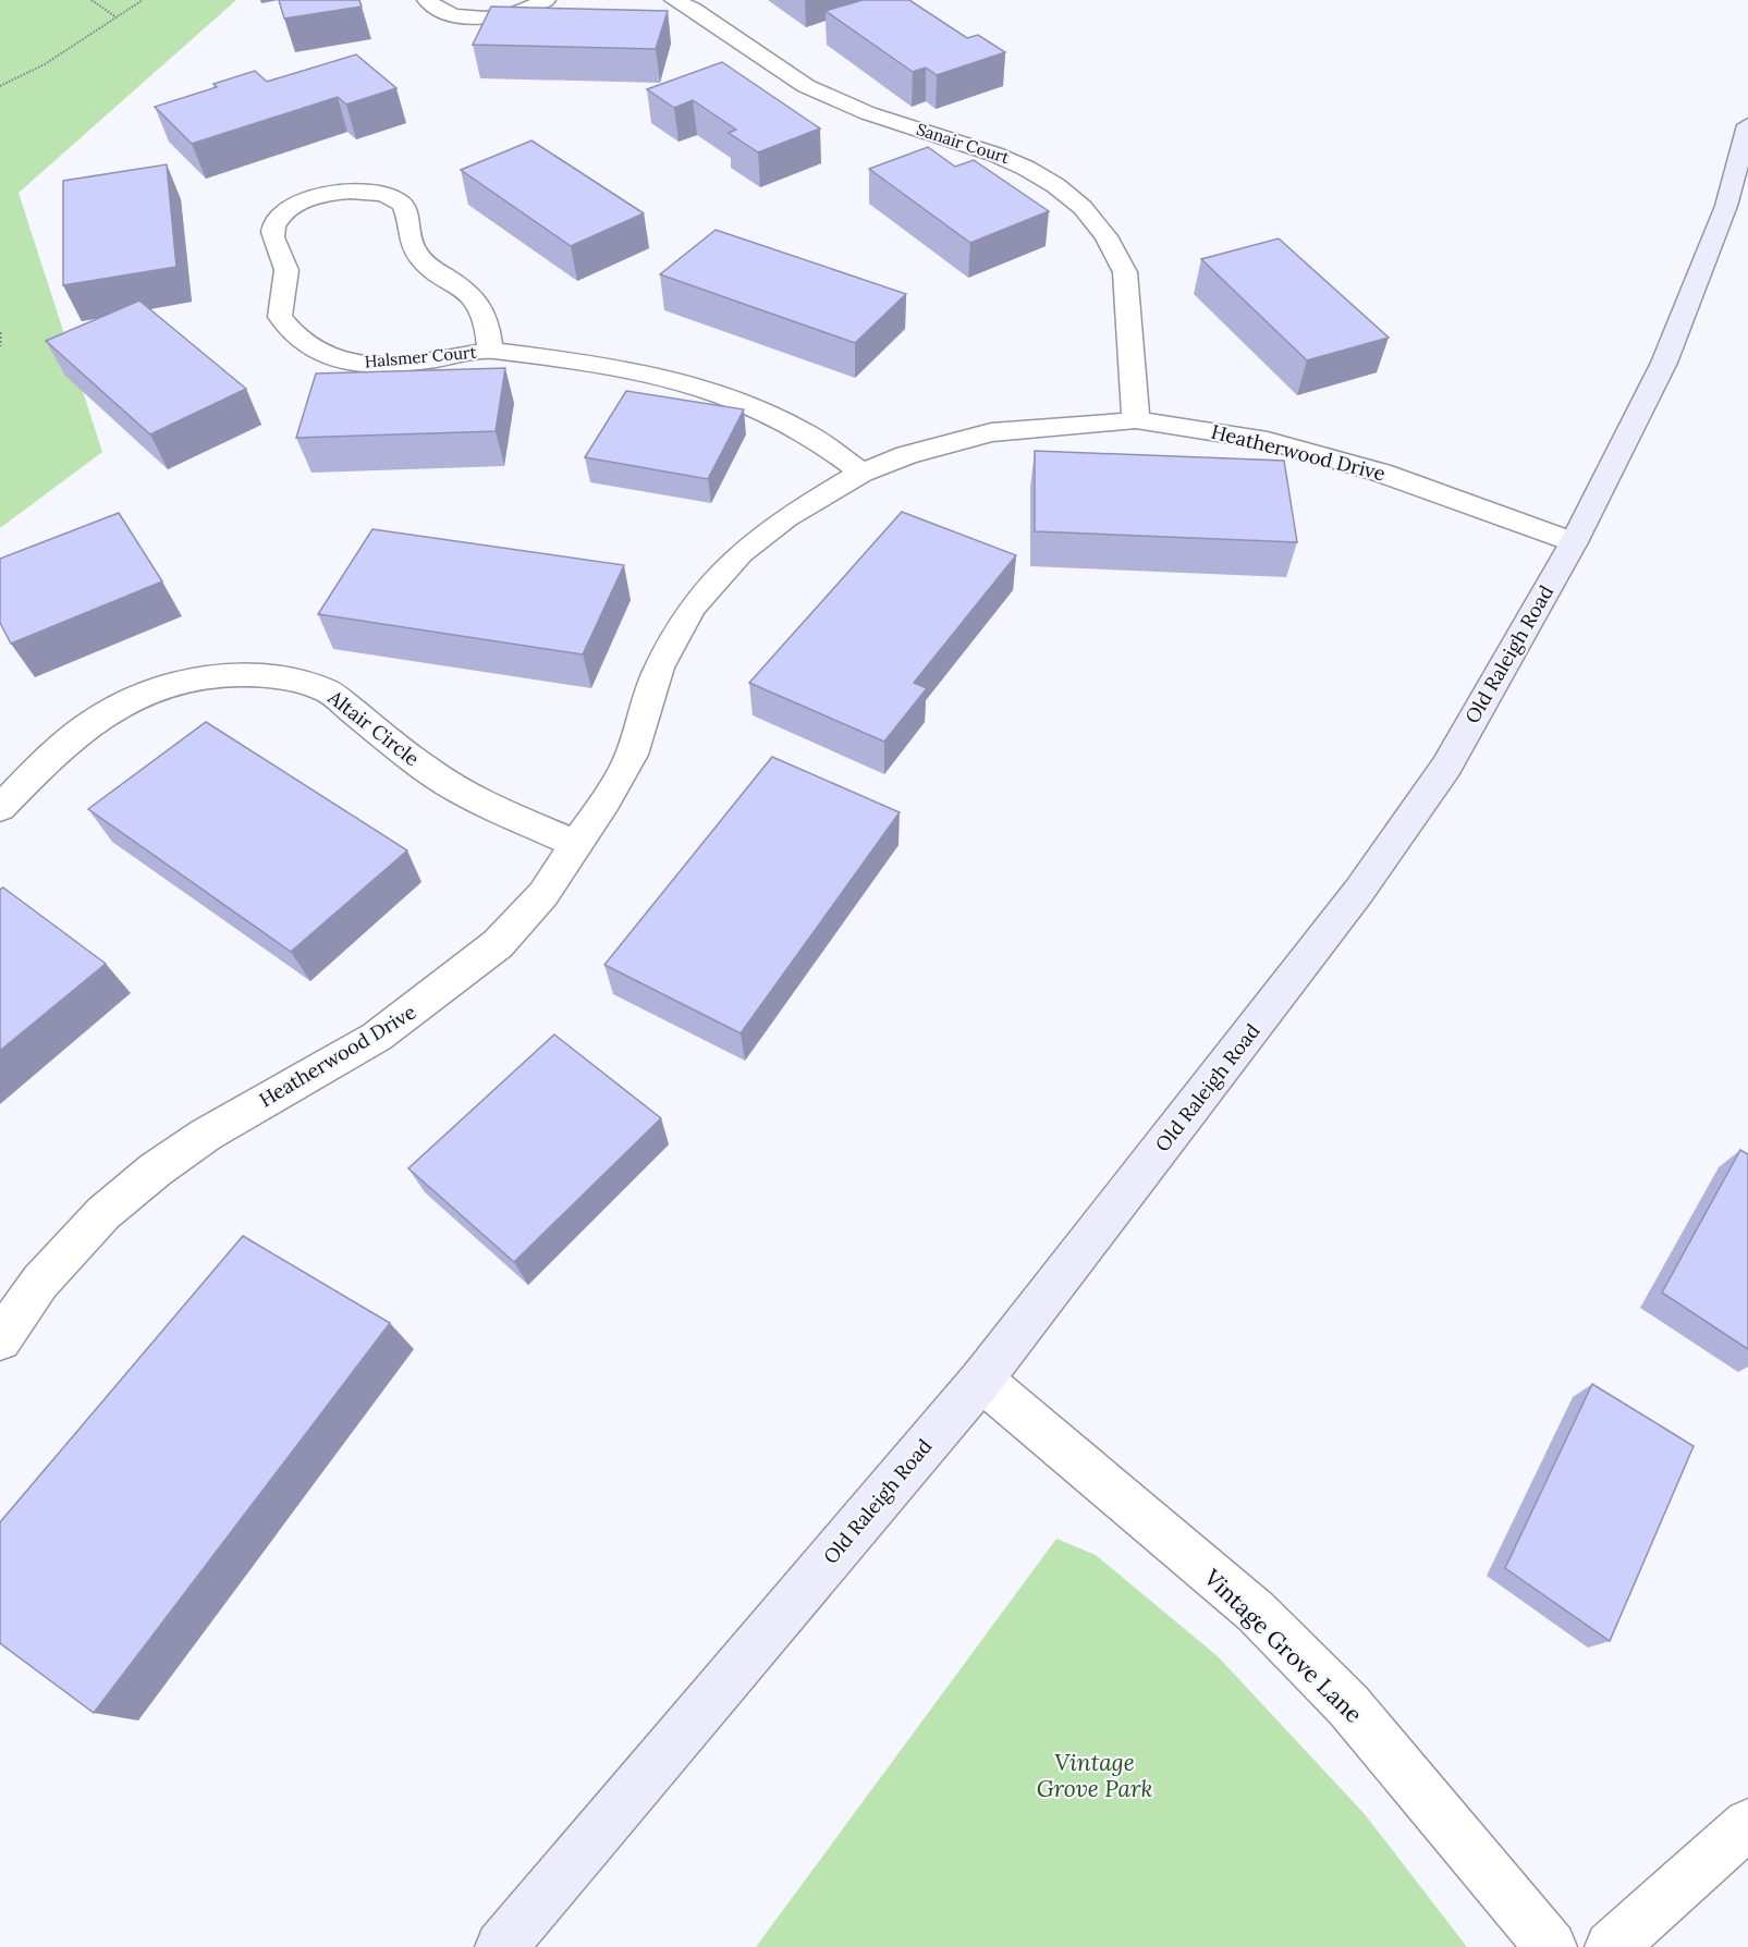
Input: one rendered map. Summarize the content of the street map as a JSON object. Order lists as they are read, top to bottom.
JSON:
{
  "streets": {
    "main road": ["Old Raleigh Road"],
    "street": [
      "Sanair Court",
      "Halsmer Court",
      "Heatherwood Drive",
      "Altair Circle",
      "Vintage Grove Lane"
    ]
  },
  "crossings": [
    ["Sanair Court", "Heatherwood Drive"],
    ["Halsmer Court", "Heatherwood Drive"],
    ["Heatherwood Drive", "Old Raleigh Road"],
    ["Heatherwood Drive", "Altair Circle"],
    ["Old Raleigh Road", "Vintage Grove Lane"]
  ],
  "parks": ["Vintage Grove Park"]
}
